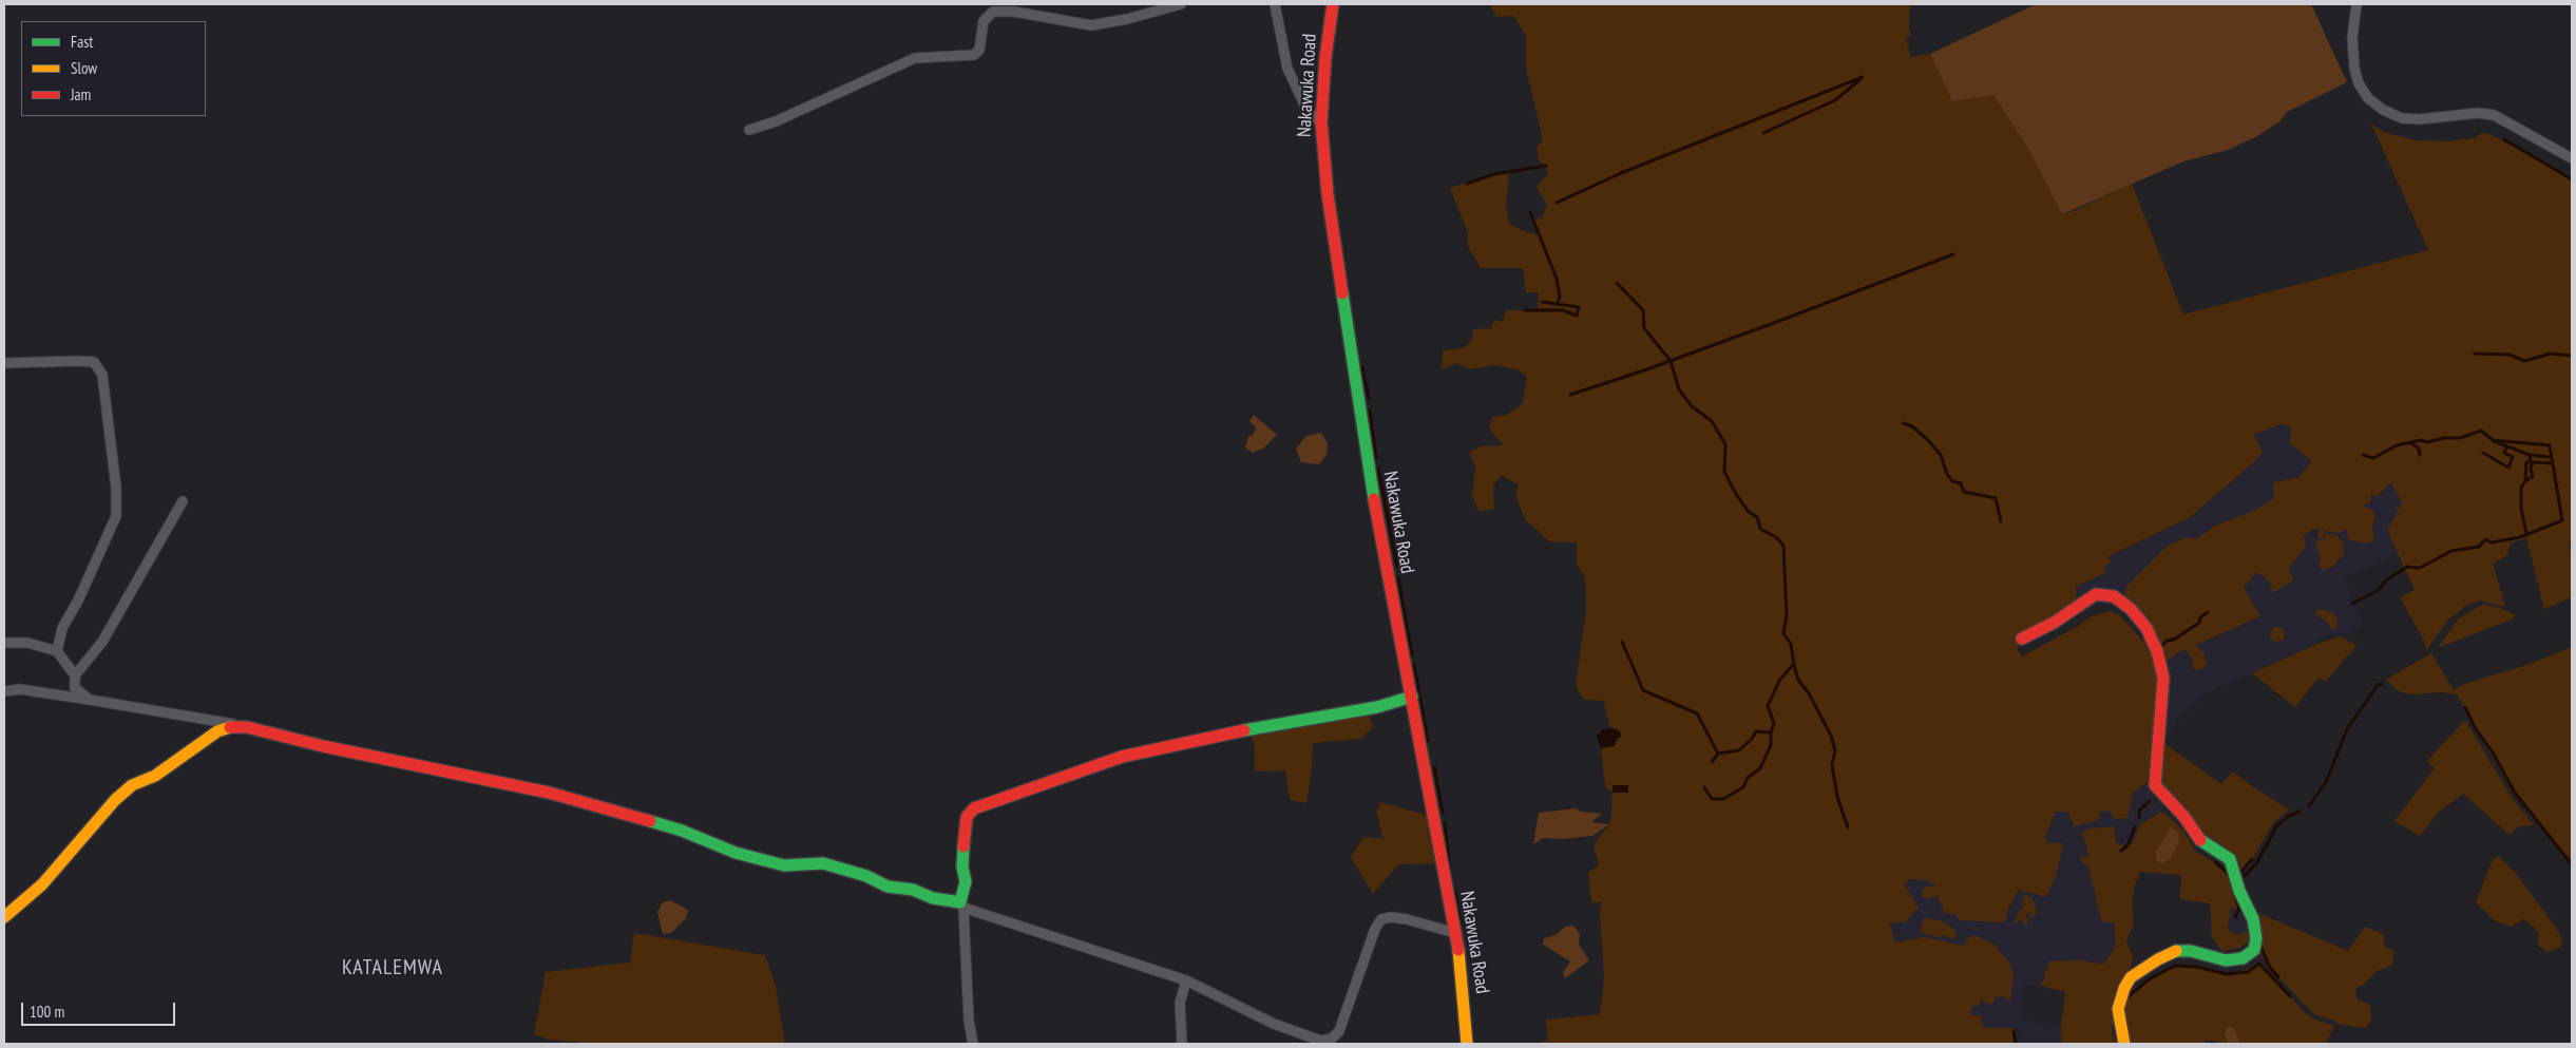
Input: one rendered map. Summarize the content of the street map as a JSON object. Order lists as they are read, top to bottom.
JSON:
{
  "streets": {
    "street": ["Nakawuka Road"]
  },
  "districts": ["KATALEMWA"],
  "legend": ["Fast", "Slow", "Jam"],
  "scale_bar": "100 m"
}
